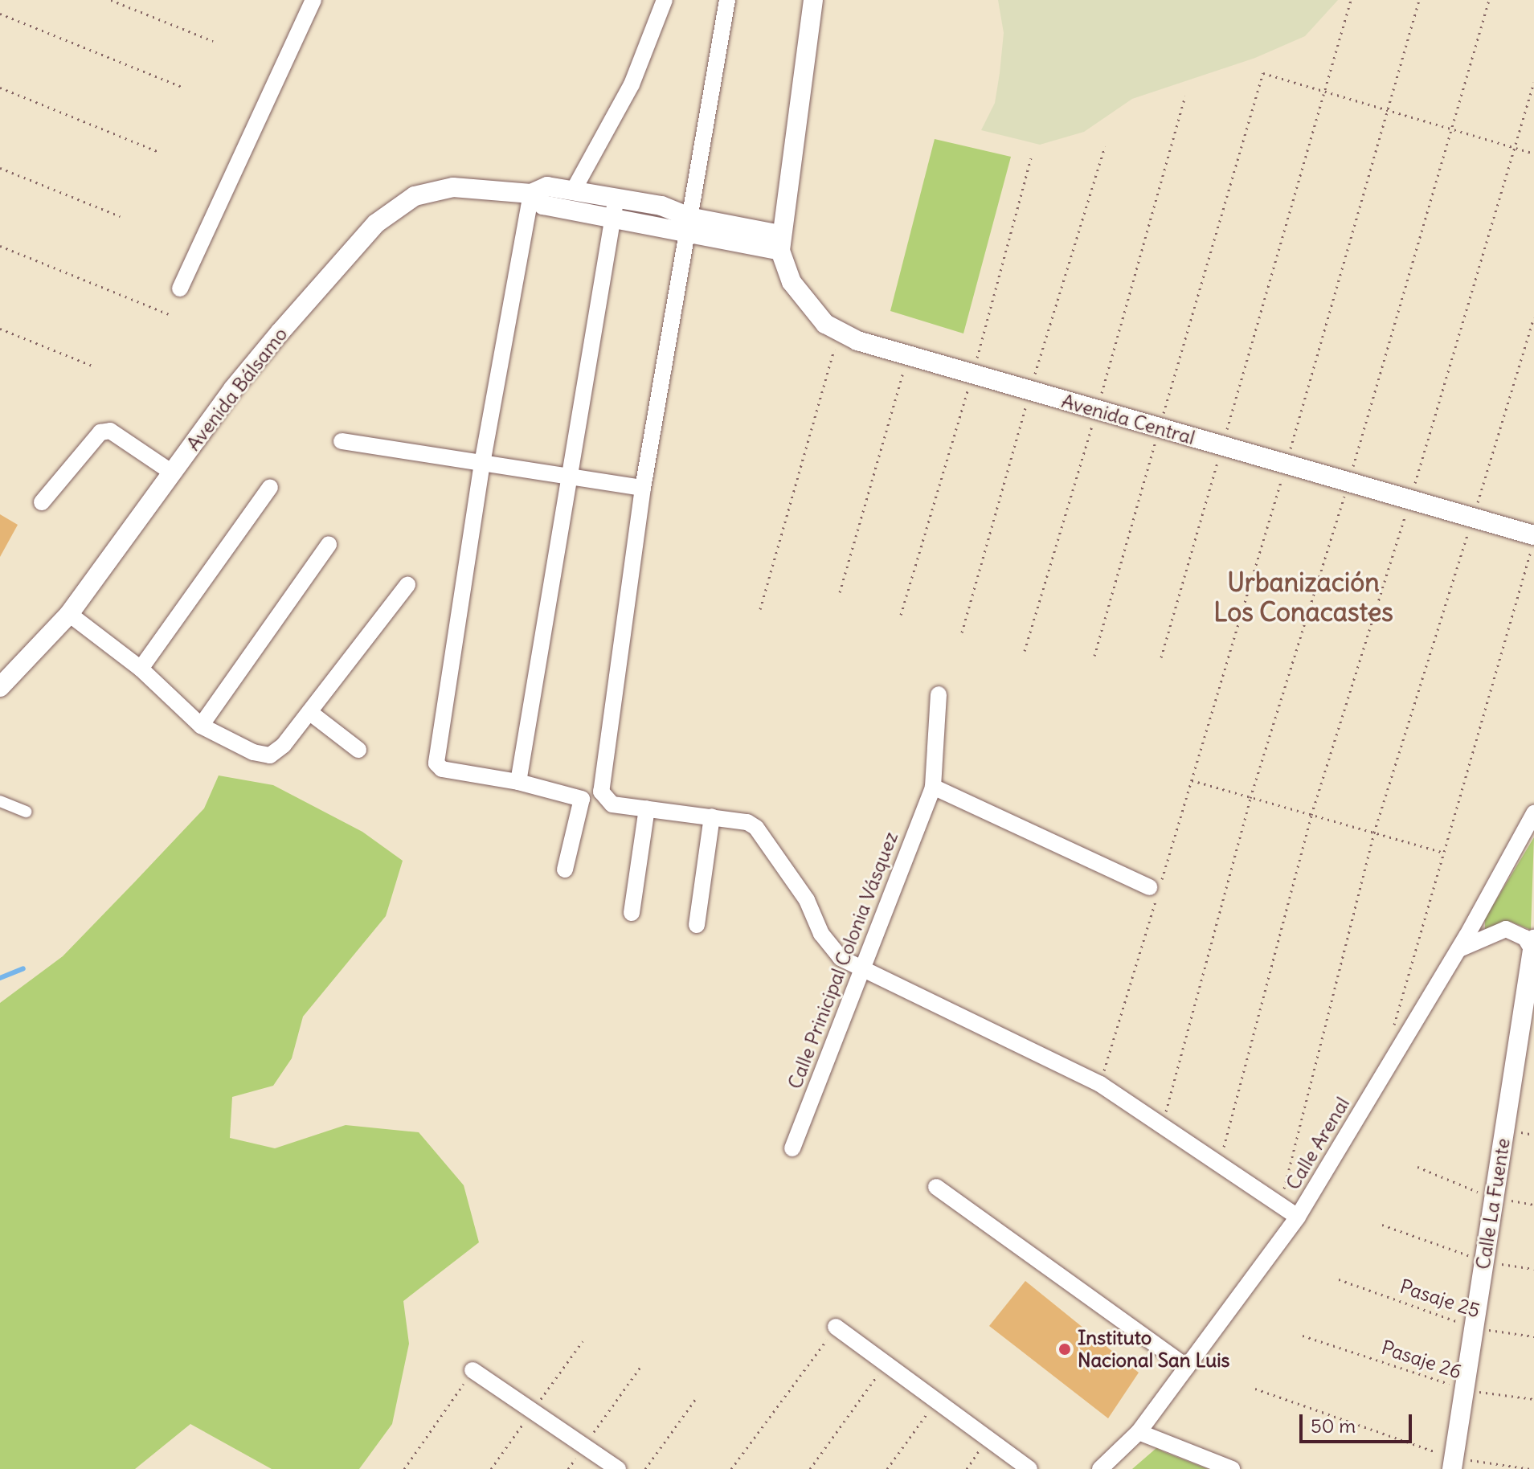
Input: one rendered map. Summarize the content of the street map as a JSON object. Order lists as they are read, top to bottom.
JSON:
{
  "streets": {
    "street": [
      "Avenida Bálsamo",
      "Avenida Central",
      "Calle Prinicipal Colonia Vásquez",
      "Calle Arenal",
      "Calle La Fuente"
    ],
    "path": ["Pasaje 25", "Pasaje 26"]
  },
  "crossings": [
    ["Avenida Bálsamo", "Avenida Central"],
    ["Calle La Fuente", "Pasaje 25"],
    ["Calle La Fuente", "Pasaje 26"]
  ],
  "districts": ["Urbanización Los Conacastes"],
  "places": ["Instituto Nacional San Luis"],
  "scale_bar": "50 m"
}
